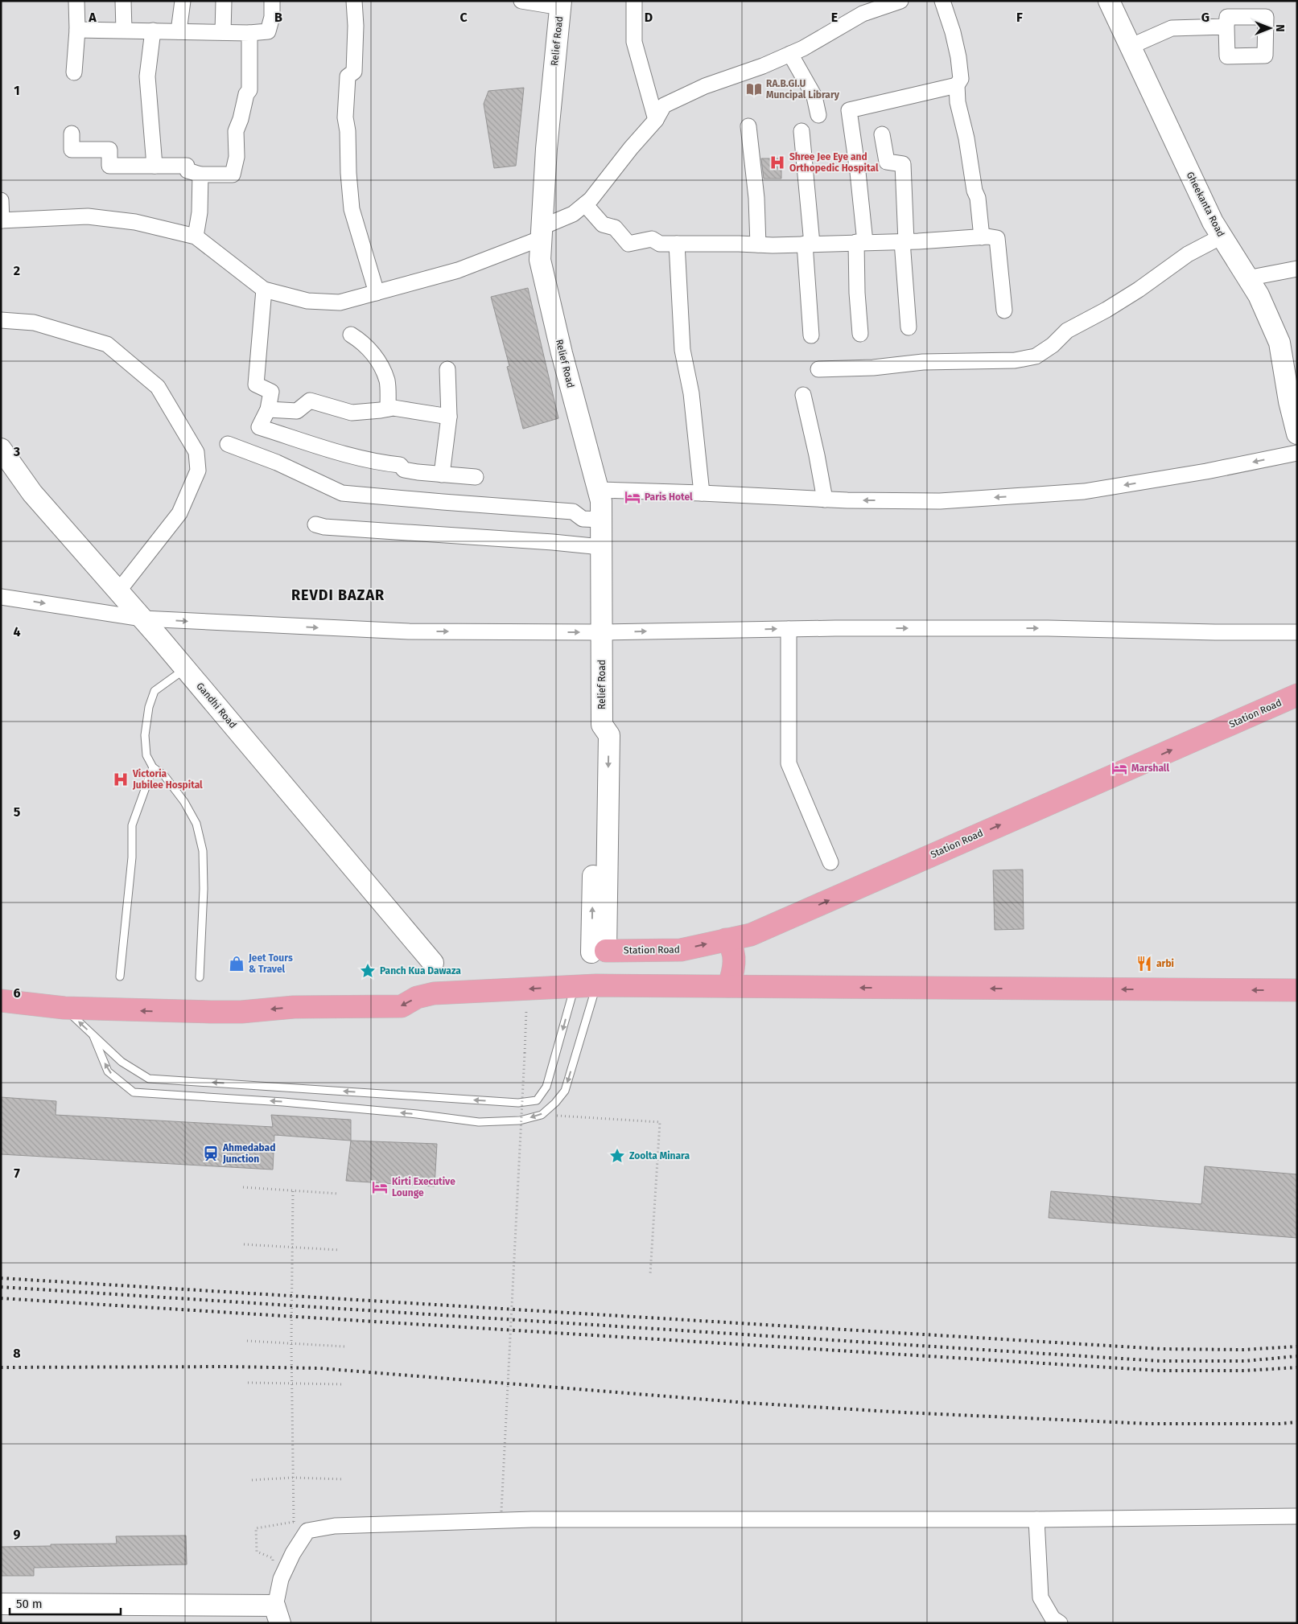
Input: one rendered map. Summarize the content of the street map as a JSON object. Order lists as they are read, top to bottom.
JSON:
{
  "streets": {
    "main road": [
      "Relief Road",
      "Gheekanta Road",
      "Gandhi Road",
      "Station Road"
    ]
  },
  "crossings": [
    ["Relief Road", "Station Road"]
  ],
  "districts": ["REVDI BAZAR"],
  "places": {
    "library": ["RA.B.GI.U Muncipal Library"],
    "hospital": ["Shree Jee Eye and Orthopedic Hospital", "Victoria Jubilee Hospital"],
    "hotel": ["Paris Hotel", "Marshall", "Kirti Executive Lounge"],
    "shop": ["Jeet Tours & Travel"],
    "restaurant": ["arbi"],
    "place": ["Panch Kua Dawaza", "Zoolta Minara"],
    "station": ["Ahmedabad Junction"]
  },
  "scale_bar": "50 m",
  "north": "right",
  "grid": {
    "columns": [
      "A",
      "B",
      "C",
      "D",
      "E",
      "F",
      "G"
    ],
    "rows": [
      "1",
      "2",
      "3",
      "4",
      "5",
      "6",
      "7",
      "8",
      "9"
    ]
  }
}
